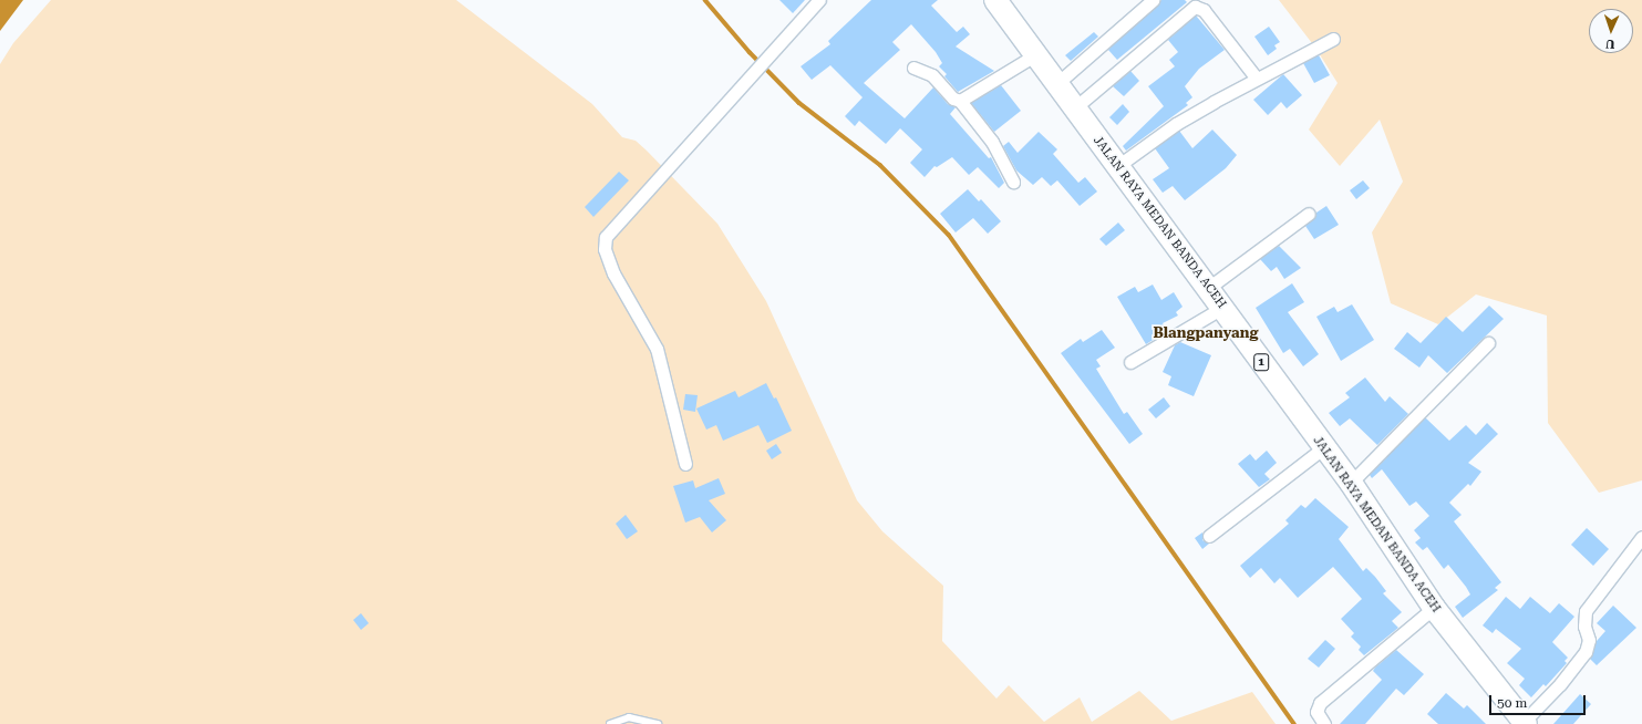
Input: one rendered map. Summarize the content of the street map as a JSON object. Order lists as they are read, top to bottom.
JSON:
{
  "streets": {
    "highway": ["JALAN RAYA MEDAN BANDA ACEH", "1"]
  },
  "districts": ["Blangpanyang"],
  "scale_bar": "50 m",
  "north": "bottom"
}
